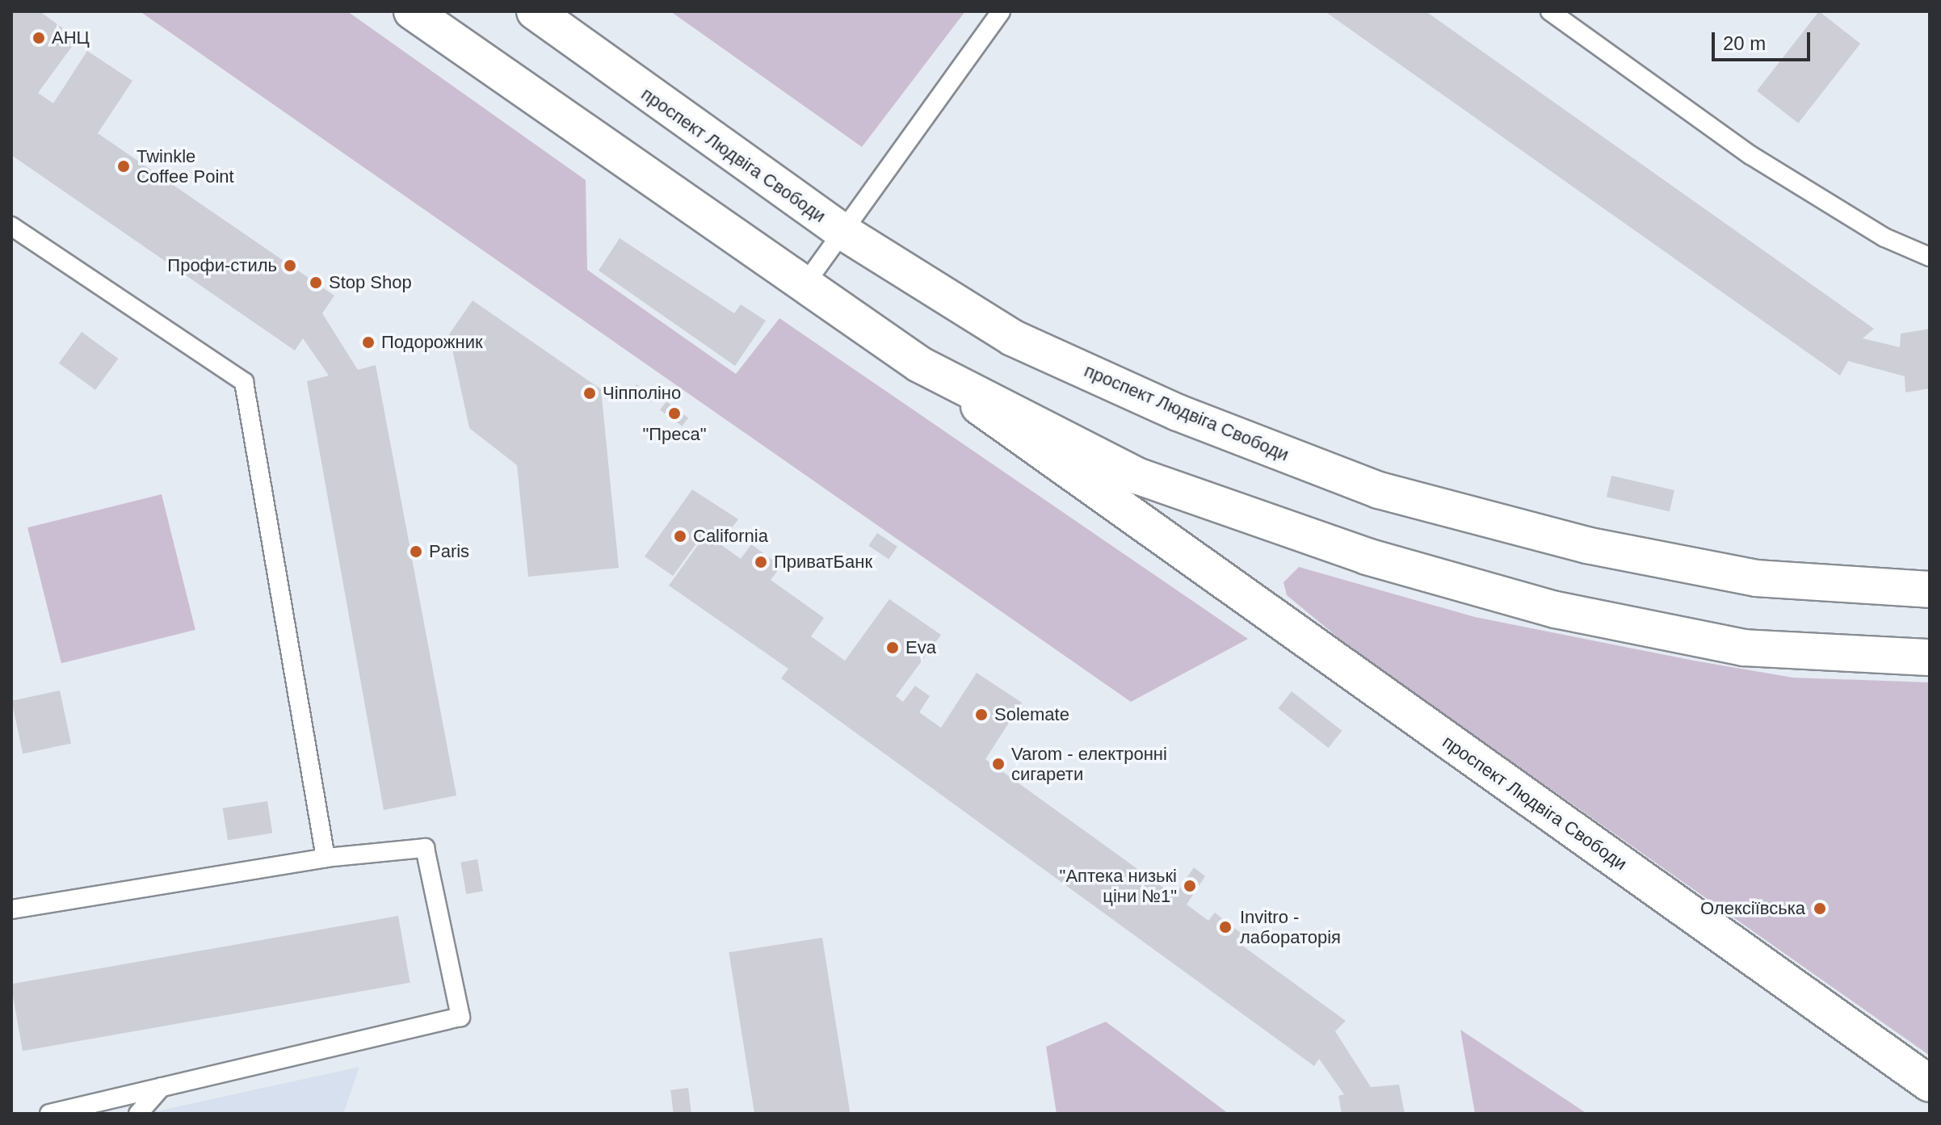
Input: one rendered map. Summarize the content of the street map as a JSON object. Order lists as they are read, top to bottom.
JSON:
{
  "streets": {
    "main road": ["проспект Людвіга Свободи"]
  },
  "places": [
    "АНЦ",
    "Twinkle Coffee Point",
    "Профи-стиль",
    "Stop Shop",
    "Подорожник",
    "Чіпполіно",
    "\"Преса\"",
    "California",
    "Paris",
    "ПриватБанк",
    "Eva",
    "Solemate",
    "Varom - електронні сигарети",
    "\"Аптека низькі ціни №1\"",
    "Олексіївська",
    "Invitro - лабораторія"
  ],
  "scale_bar": "20 m"
}
